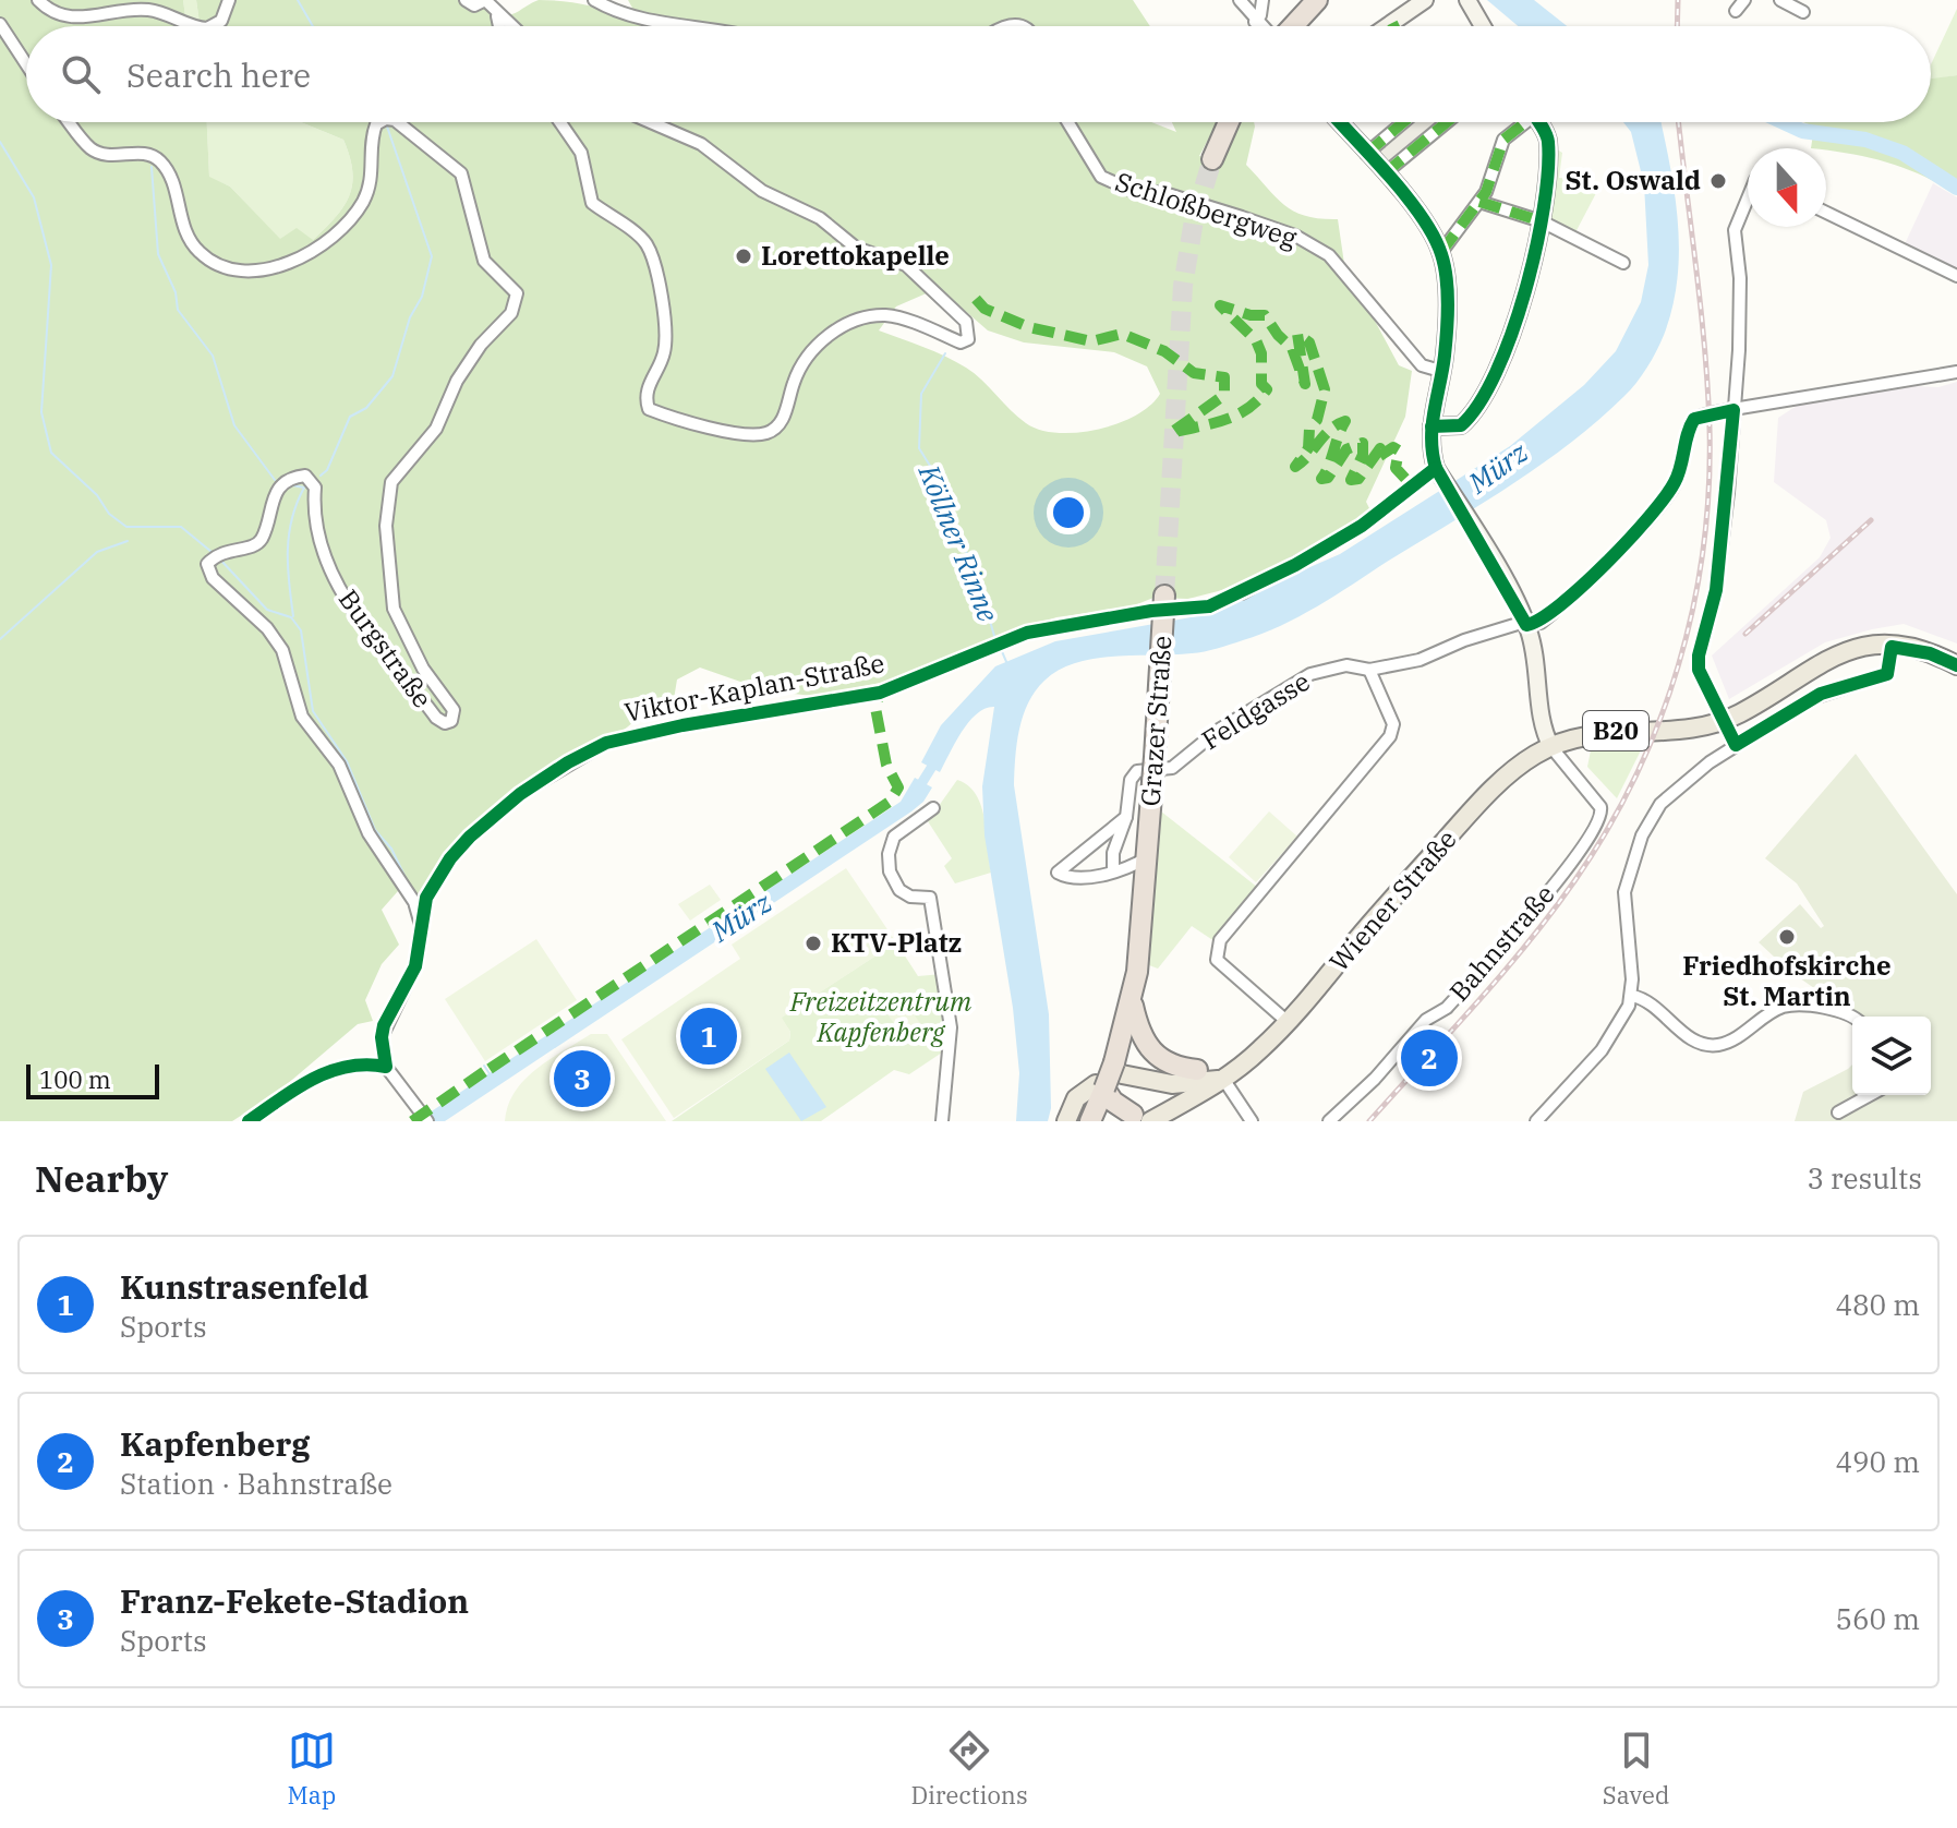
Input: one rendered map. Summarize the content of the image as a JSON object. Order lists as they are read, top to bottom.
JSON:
{
  "streets": {
    "highway": ["Grazer Straße"],
    "main road": ["B20", "Wiener Straße"],
    "street": [
      "Schloßbergweg",
      "Burgstraße",
      "Viktor-Kaplan-Straße",
      "Feldgasse",
      "Bahnstraße"
    ]
  },
  "crossings": [
    ["Burgstraße", "Viktor-Kaplan-Straße"],
    ["B20", "Wiener Straße"],
    ["B20", "Bahnstraße"],
    ["Wiener Straße", "Bahnstraße"]
  ],
  "water": ["Mürz", "Köllner Rinne"],
  "parks": ["Freizeitzentrum Kapfenberg"],
  "places": [
    "St. Oswald",
    "Lorettokapelle",
    "Friedhofskirche St. Martin",
    "KTV-Platz"
  ],
  "scale_bar": "100 m",
  "north": "bottom",
  "page": {
    "search": "Search here",
    "pins": ["1", "2", "3"],
    "scale": "100 m",
    "heading": ["Nearby", "3 results"],
    "list": [
      {
        "mark": "1",
        "name": "Kunstrasenfeld",
        "note": "Sports",
        "value": "480 m"
      },
      {
        "mark": "2",
        "name": "Kapfenberg",
        "note": "Station · Bahnstraße",
        "value": "490 m"
      },
      {
        "mark": "3",
        "name": "Franz-Fekete-Stadion",
        "note": "Sports",
        "value": "560 m"
      }
    ],
    "nav": ["Map", "Directions", "Saved"]
  }
}
